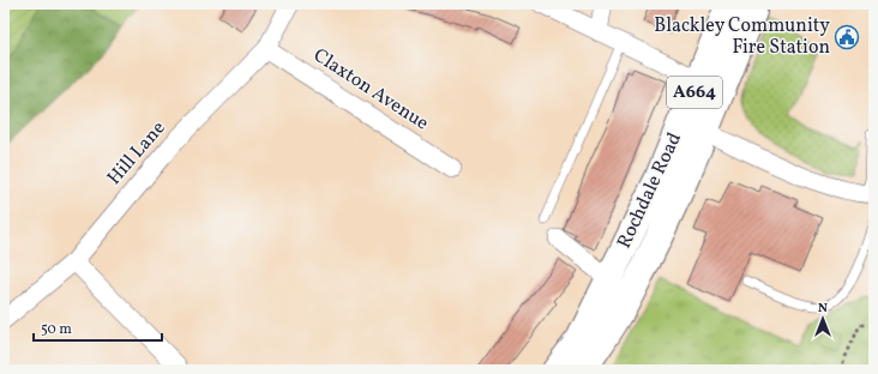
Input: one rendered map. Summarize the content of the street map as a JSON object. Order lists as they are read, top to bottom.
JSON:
{
  "streets": {
    "main road": ["A664", "Rochdale Road"],
    "street": ["Claxton Avenue", "Hill Lane"]
  },
  "crossings": [
    ["Claxton Avenue", "Hill Lane"]
  ],
  "places": {
    "public building": ["Blackley Community Fire Station"]
  },
  "scale_bar": "50 m",
  "north": "top"
}
